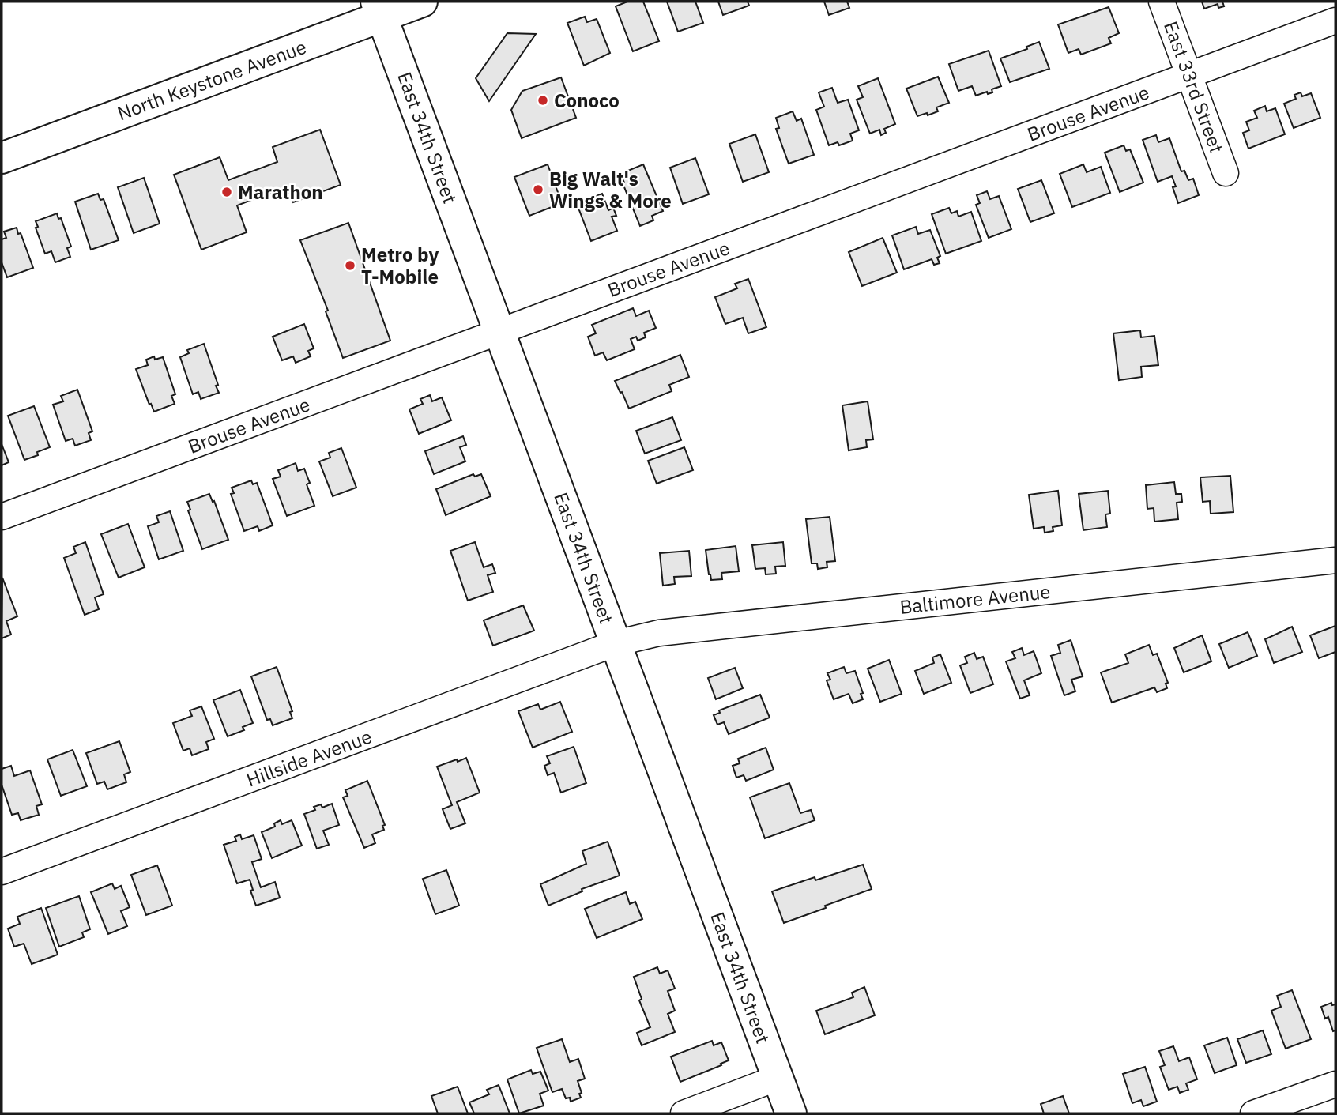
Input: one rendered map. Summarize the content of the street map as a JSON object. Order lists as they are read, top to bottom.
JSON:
{
  "streets": {
    "main road": ["North Keystone Avenue", "East 34th Street"],
    "street": [
      "East 33rd Street",
      "Brouse Avenue",
      "Baltimore Avenue",
      "Hillside Avenue"
    ]
  },
  "crossings": [
    ["North Keystone Avenue", "East 34th Street"],
    ["East 33rd Street", "Brouse Avenue"],
    ["Brouse Avenue", "East 34th Street"],
    ["East 34th Street", "Baltimore Avenue"],
    ["East 34th Street", "Hillside Avenue"],
    ["Baltimore Avenue", "Hillside Avenue"]
  ],
  "places": [
    "Conoco",
    "Big Walt's Wings & More",
    "Marathon",
    "Metro by T-Mobile"
  ]
}
